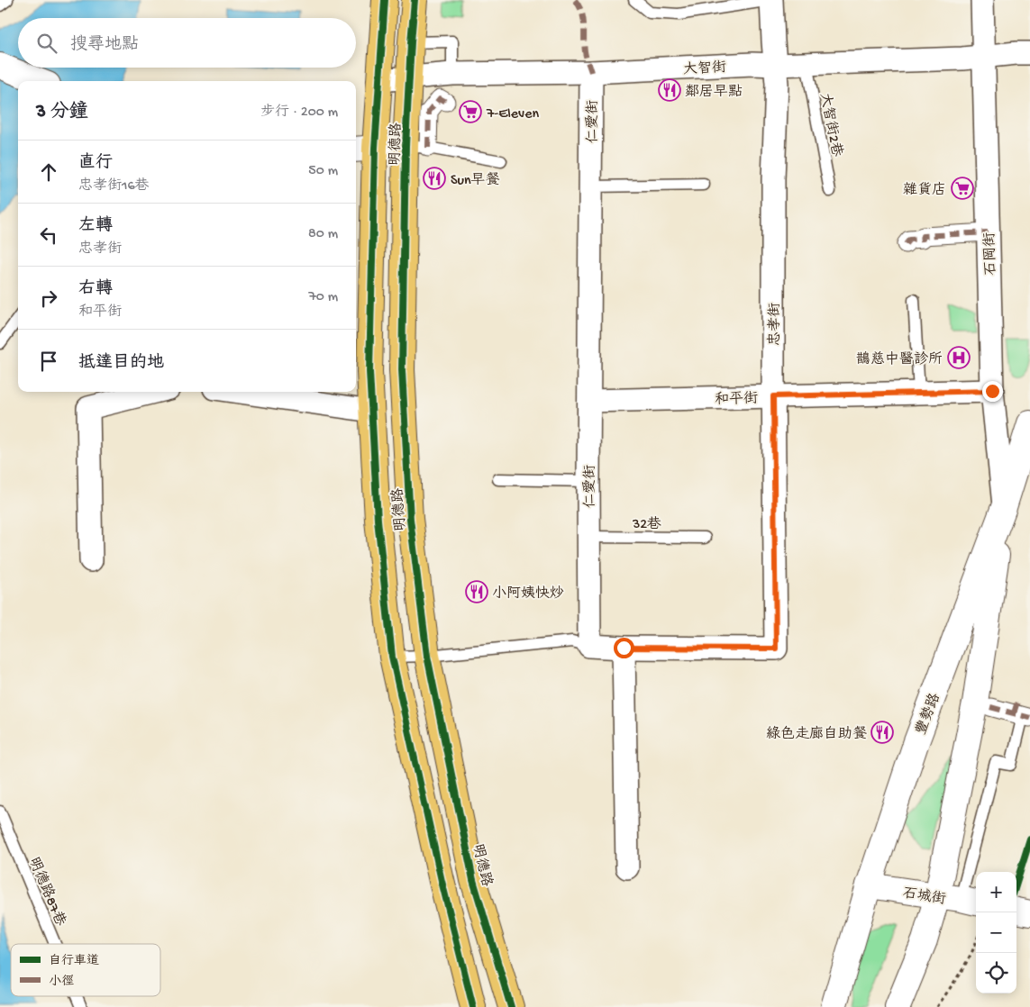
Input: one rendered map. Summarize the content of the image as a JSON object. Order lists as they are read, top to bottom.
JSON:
{
  "streets": {
    "main road": ["明德路"],
    "street": [
      "大智街",
      "仁愛街",
      "石岡街",
      "忠孝街",
      "和平街",
      "豐勢路",
      "石城街"
    ],
    "lane": ["大智街2巷", "32巷", "明德路87巷"]
  },
  "crossings": [
    ["大智街", "仁愛街"],
    ["大智街", "大智街2巷"],
    ["大智街", "明德路"],
    ["大智街", "石岡街"],
    ["大智街", "忠孝街"],
    ["仁愛街", "和平街"],
    ["仁愛街", "32巷"],
    ["石岡街", "和平街"],
    ["石岡街", "豐勢路"],
    ["忠孝街", "和平街"],
    ["豐勢路", "石城街"]
  ],
  "places": {
    "restaurant": [
      "鄰居早點",
      "Sun早餐",
      "小阿姨快炒",
      "綠色走廊自助餐"
    ],
    "supermarket": ["7-Eleven", "雜貨店"],
    "hospital": ["鵲慈中醫診所"]
  },
  "legend": ["自行車道", "小徑"],
  "page": {
    "search": "搜尋地點",
    "heading": ["3 分鐘", "步行 · 200 m"],
    "list": [
      ["直行", "忠孝街16巷", "50 m"],
      ["左轉", "忠孝街", "80 m"],
      ["右轉", "和平街", "70 m"],
      "抵達目的地"
    ],
    "map_buttons": ["+", "−"]
  }
}
